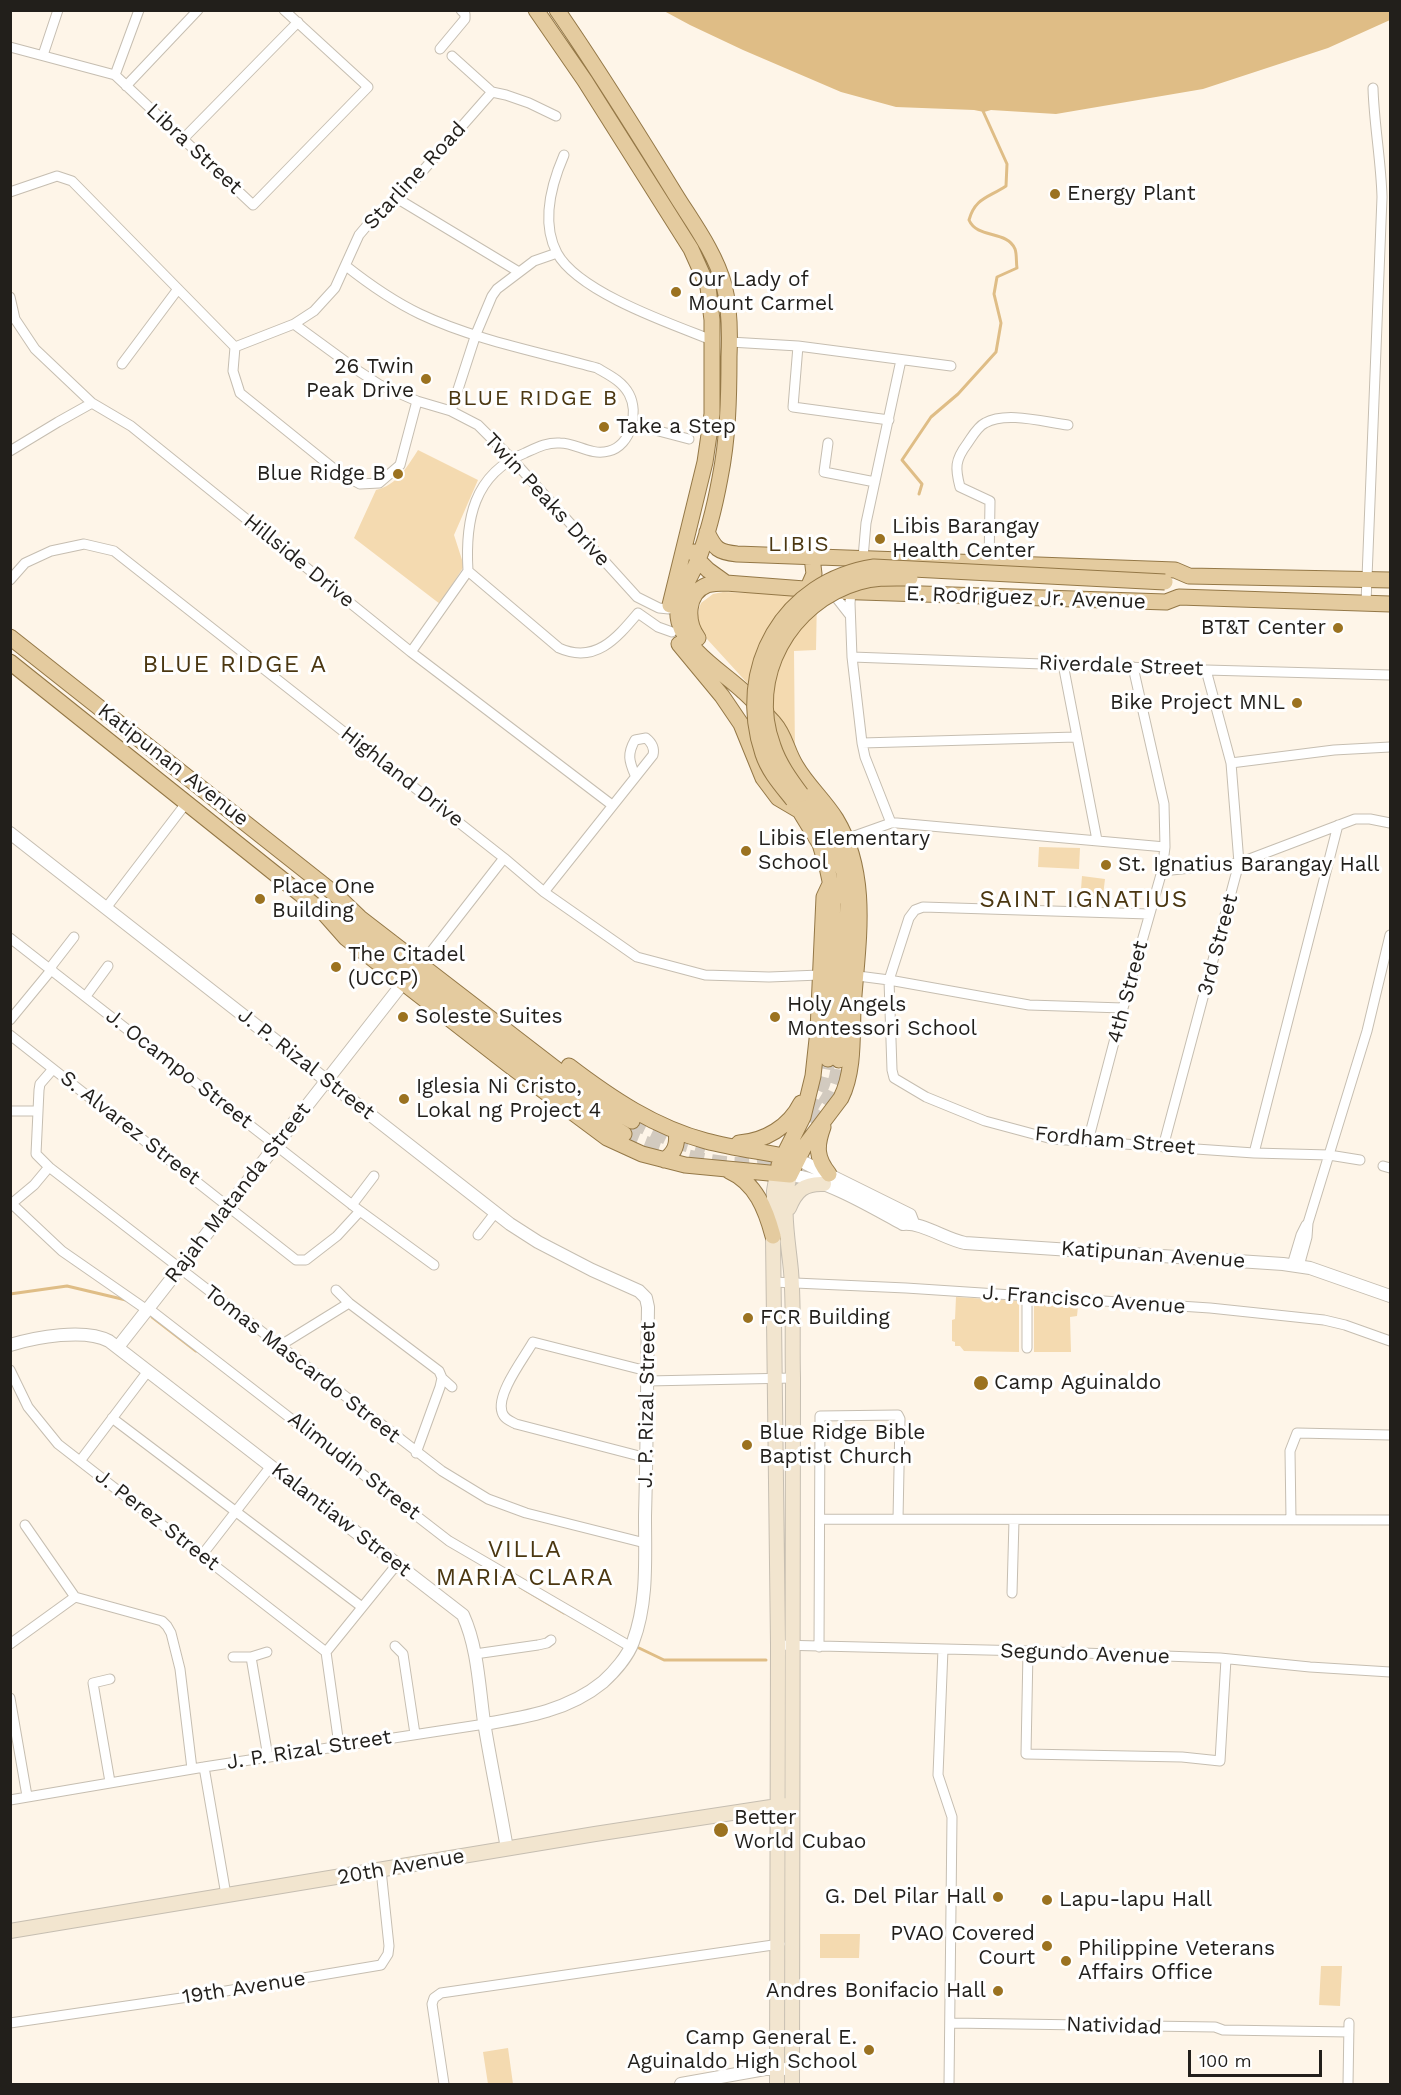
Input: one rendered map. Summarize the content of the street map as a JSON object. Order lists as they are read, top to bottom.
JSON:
{
  "streets": {
    "main road": ["E. Rodriguez Jr. Avenue", "Katipunan Avenue", "20th Avenue"],
    "street": [
      "Libra Street",
      "Starline Road",
      "Twin Peaks Drive",
      "Hillside Drive",
      "Riverdale Street",
      "Highland Drive",
      "3rd Street",
      "4th Street",
      "J. P. Rizal Street",
      "J. Ocampo Street",
      "S. Alvarez Street",
      "Fordham Street",
      "Rajah Matanda Street",
      "J. Francisco Avenue",
      "Tomas Mascardo Street",
      "Alimudin Street",
      "J. Perez Street",
      "Kalantiaw Street",
      "Segundo Avenue",
      "19th Avenue",
      "Natividad"
    ]
  },
  "crossings": [
    ["Starline Road", "Twin Peaks Drive"],
    ["Riverdale Street", "3rd Street"],
    ["Riverdale Street", "4th Street"],
    ["Katipunan Avenue", "Rajah Matanda Street"],
    ["3rd Street", "Fordham Street"],
    ["4th Street", "Fordham Street"],
    ["J. P. Rizal Street", "Rajah Matanda Street"],
    ["J. P. Rizal Street", "Tomas Mascardo Street"],
    ["J. P. Rizal Street", "Alimudin Street"],
    ["J. P. Rizal Street", "Kalantiaw Street"],
    ["J. Ocampo Street", "S. Alvarez Street"],
    ["J. Ocampo Street", "Rajah Matanda Street"],
    ["S. Alvarez Street", "Rajah Matanda Street"],
    ["S. Alvarez Street", "Tomas Mascardo Street"],
    ["Rajah Matanda Street", "Tomas Mascardo Street"],
    ["Rajah Matanda Street", "Alimudin Street"],
    ["Rajah Matanda Street", "Kalantiaw Street"],
    ["Kalantiaw Street", "20th Avenue"],
    ["20th Avenue", "19th Avenue"]
  ],
  "districts": [
    "BLUE RIDGE B",
    "LIBIS",
    "BLUE RIDGE A",
    "SAINT IGNATIUS",
    "VILLA MARIA CLARA"
  ],
  "places": [
    "Energy Plant",
    "Our Lady of Mount Carmel",
    "26 Twin Peak Drive",
    "Take a Step",
    "Blue Ridge B",
    "Libis Barangay Health Center",
    "BT&T Center",
    "Bike Project MNL",
    "Libis Elementary School",
    "St. Ignatius Barangay Hall",
    "Place One Building",
    "The Citadel (UCCP)",
    "Soleste Suites",
    "Holy Angels Montessori School",
    "Iglesia Ni Cristo, Lokal ng Project 4",
    "FCR Building",
    "Camp Aguinaldo",
    "Blue Ridge Bible Baptist Church",
    "Better World Cubao",
    "G. Del Pilar Hall",
    "Lapu-lapu Hall",
    "PVAO Covered Court",
    "Philippine Veterans Affairs Office",
    "Andres Bonifacio Hall",
    "Camp General E. Aguinaldo High School"
  ],
  "scale_bar": "100 m"
}
